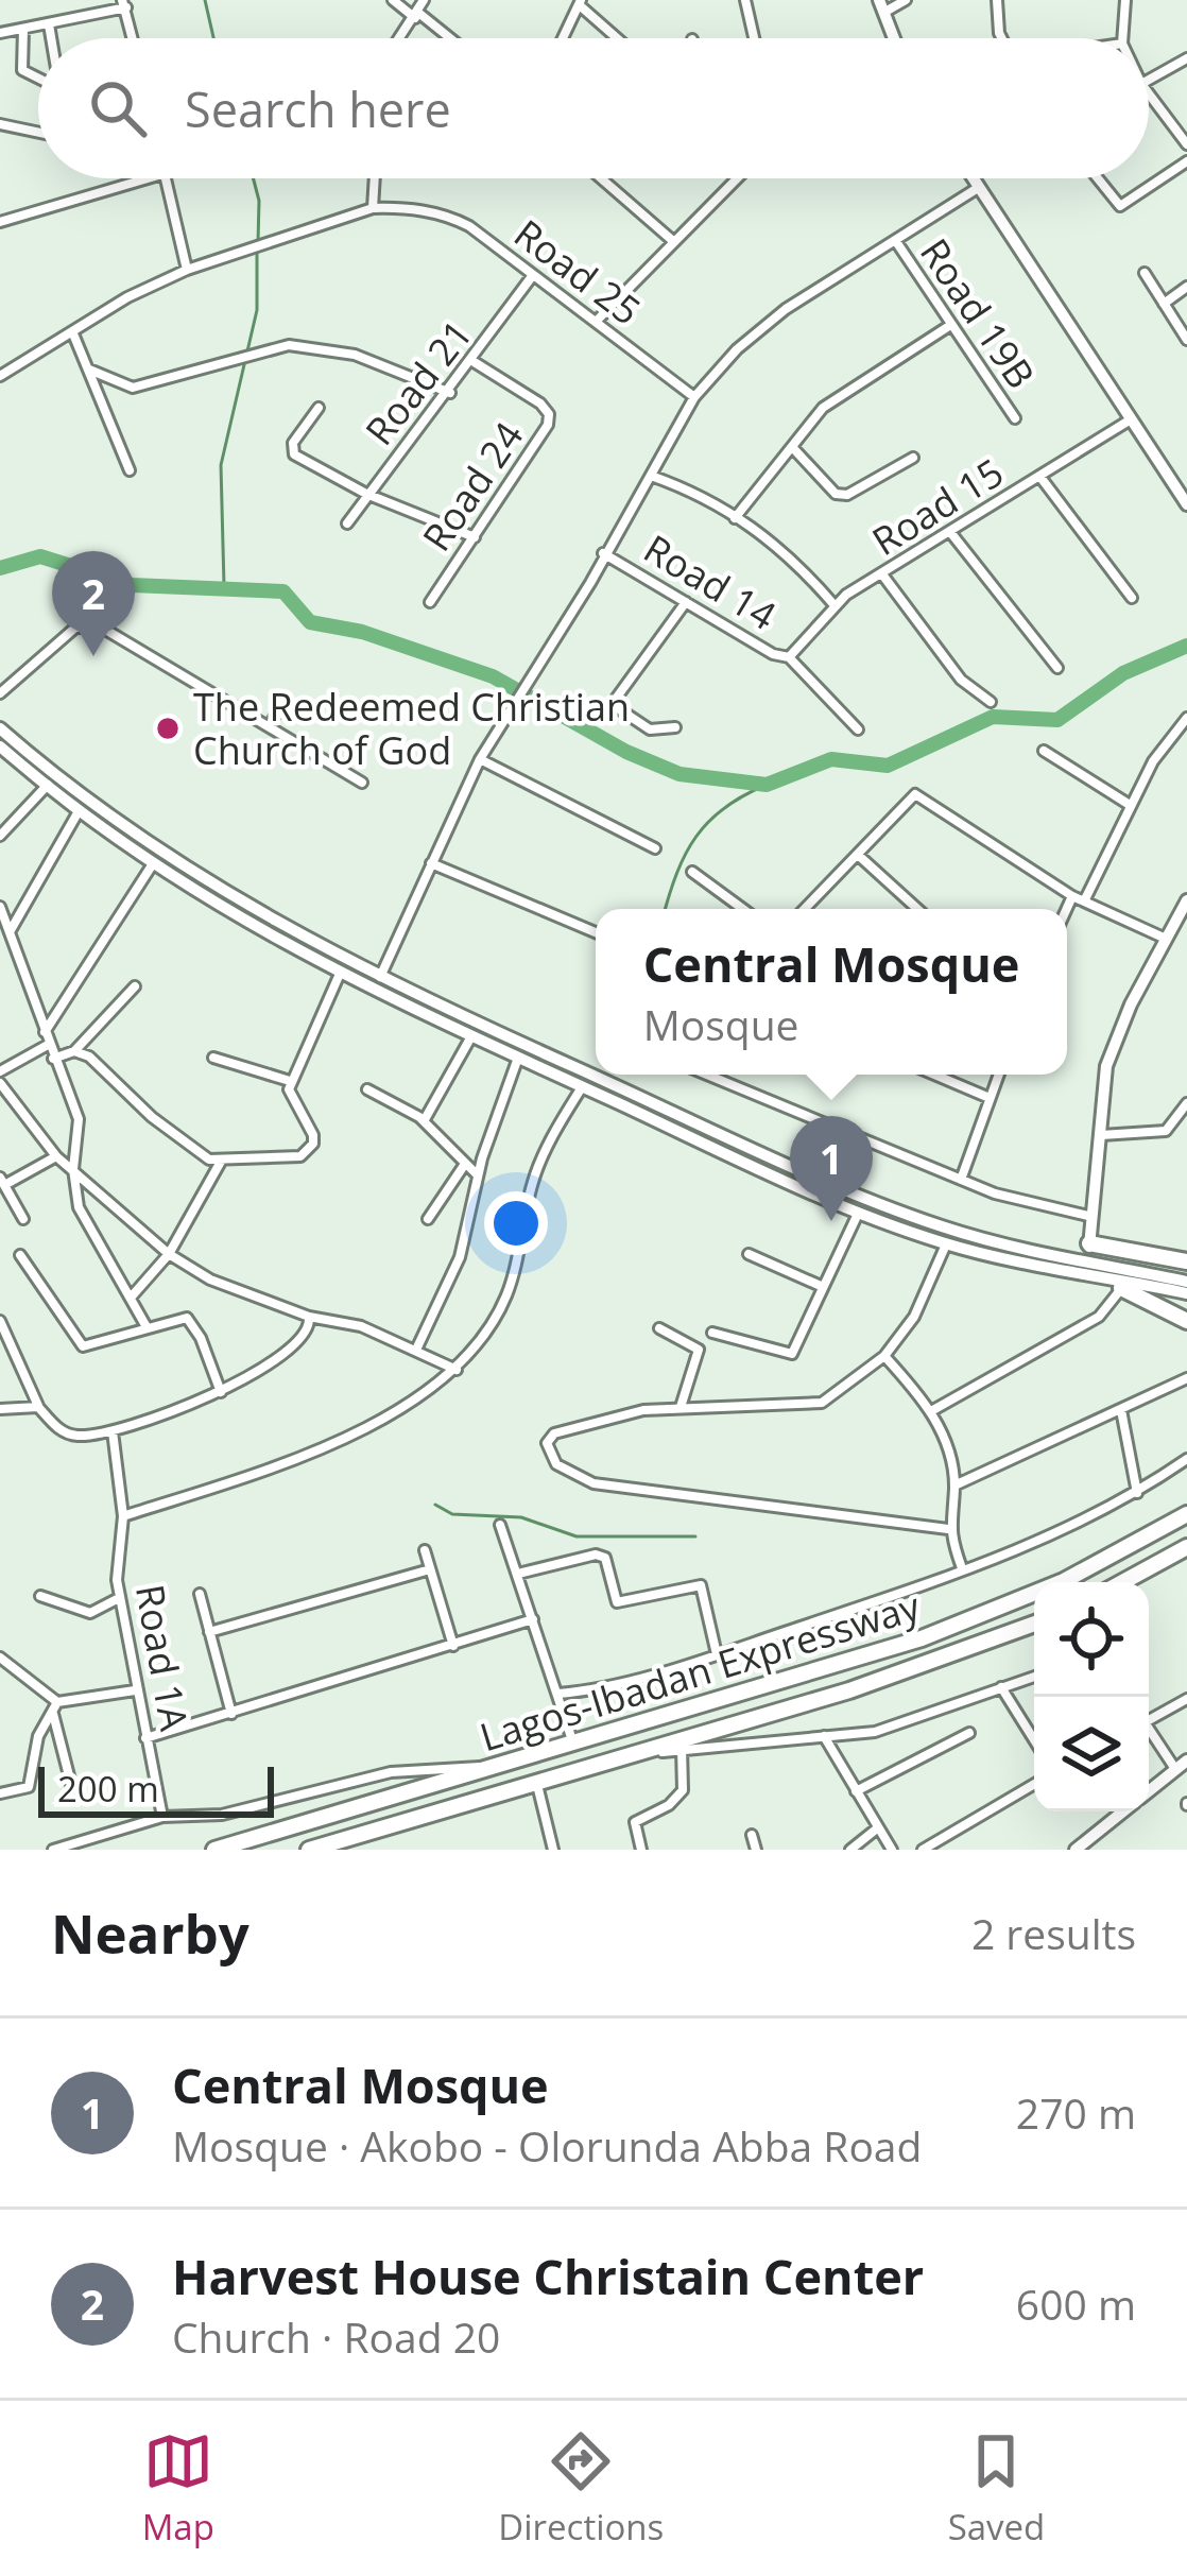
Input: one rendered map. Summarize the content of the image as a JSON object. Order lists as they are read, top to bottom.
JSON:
{
  "streets": {
    "highway": ["Lagos-Ibadan Expressway"],
    "street": [
      "Road 25",
      "Road 19B",
      "Road 21",
      "Road 24",
      "Road 15",
      "Road 14",
      "Road 1A"
    ]
  },
  "crossings": [
    ["Road 25", "Road 21"],
    ["Road 21", "Road 24"],
    ["Road 15", "Road 14"]
  ],
  "places": ["The Redeemed Christian Church of God"],
  "scale_bar": "200 m",
  "page": {
    "search": "Search here",
    "pins": ["2", "1"],
    "popup": ["Central Mosque", "Mosque"],
    "scale": "200 m",
    "heading": ["Nearby", "2 results"],
    "list": [
      {
        "mark": "1",
        "name": "Central Mosque",
        "note": "Mosque · Akobo - Olorunda Abba Road",
        "value": "270 m"
      },
      {
        "mark": "2",
        "name": "Harvest House Christain Center",
        "note": "Church · Road 20",
        "value": "600 m"
      }
    ],
    "nav": ["Map", "Directions", "Saved"]
  }
}
